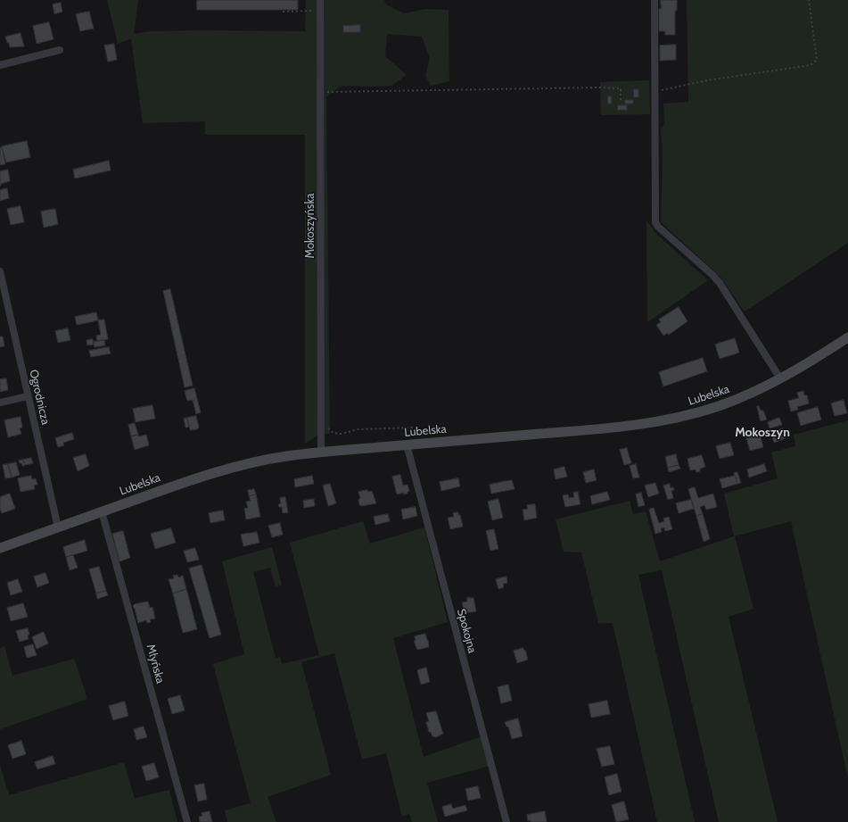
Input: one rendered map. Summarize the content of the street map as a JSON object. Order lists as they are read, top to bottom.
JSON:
{
  "streets": {
    "main road": ["Lubelska"],
    "street": [
      "Mokoszyńska",
      "Ogrodnicza",
      "Spokojna",
      "Młyńska"
    ]
  },
  "crossings": [
    ["Mokoszyńska", "Lubelska"],
    ["Lubelska", "Ogrodnicza"],
    ["Lubelska", "Spokojna"],
    ["Lubelska", "Młyńska"]
  ],
  "districts": ["Mokoszyn"]
}
